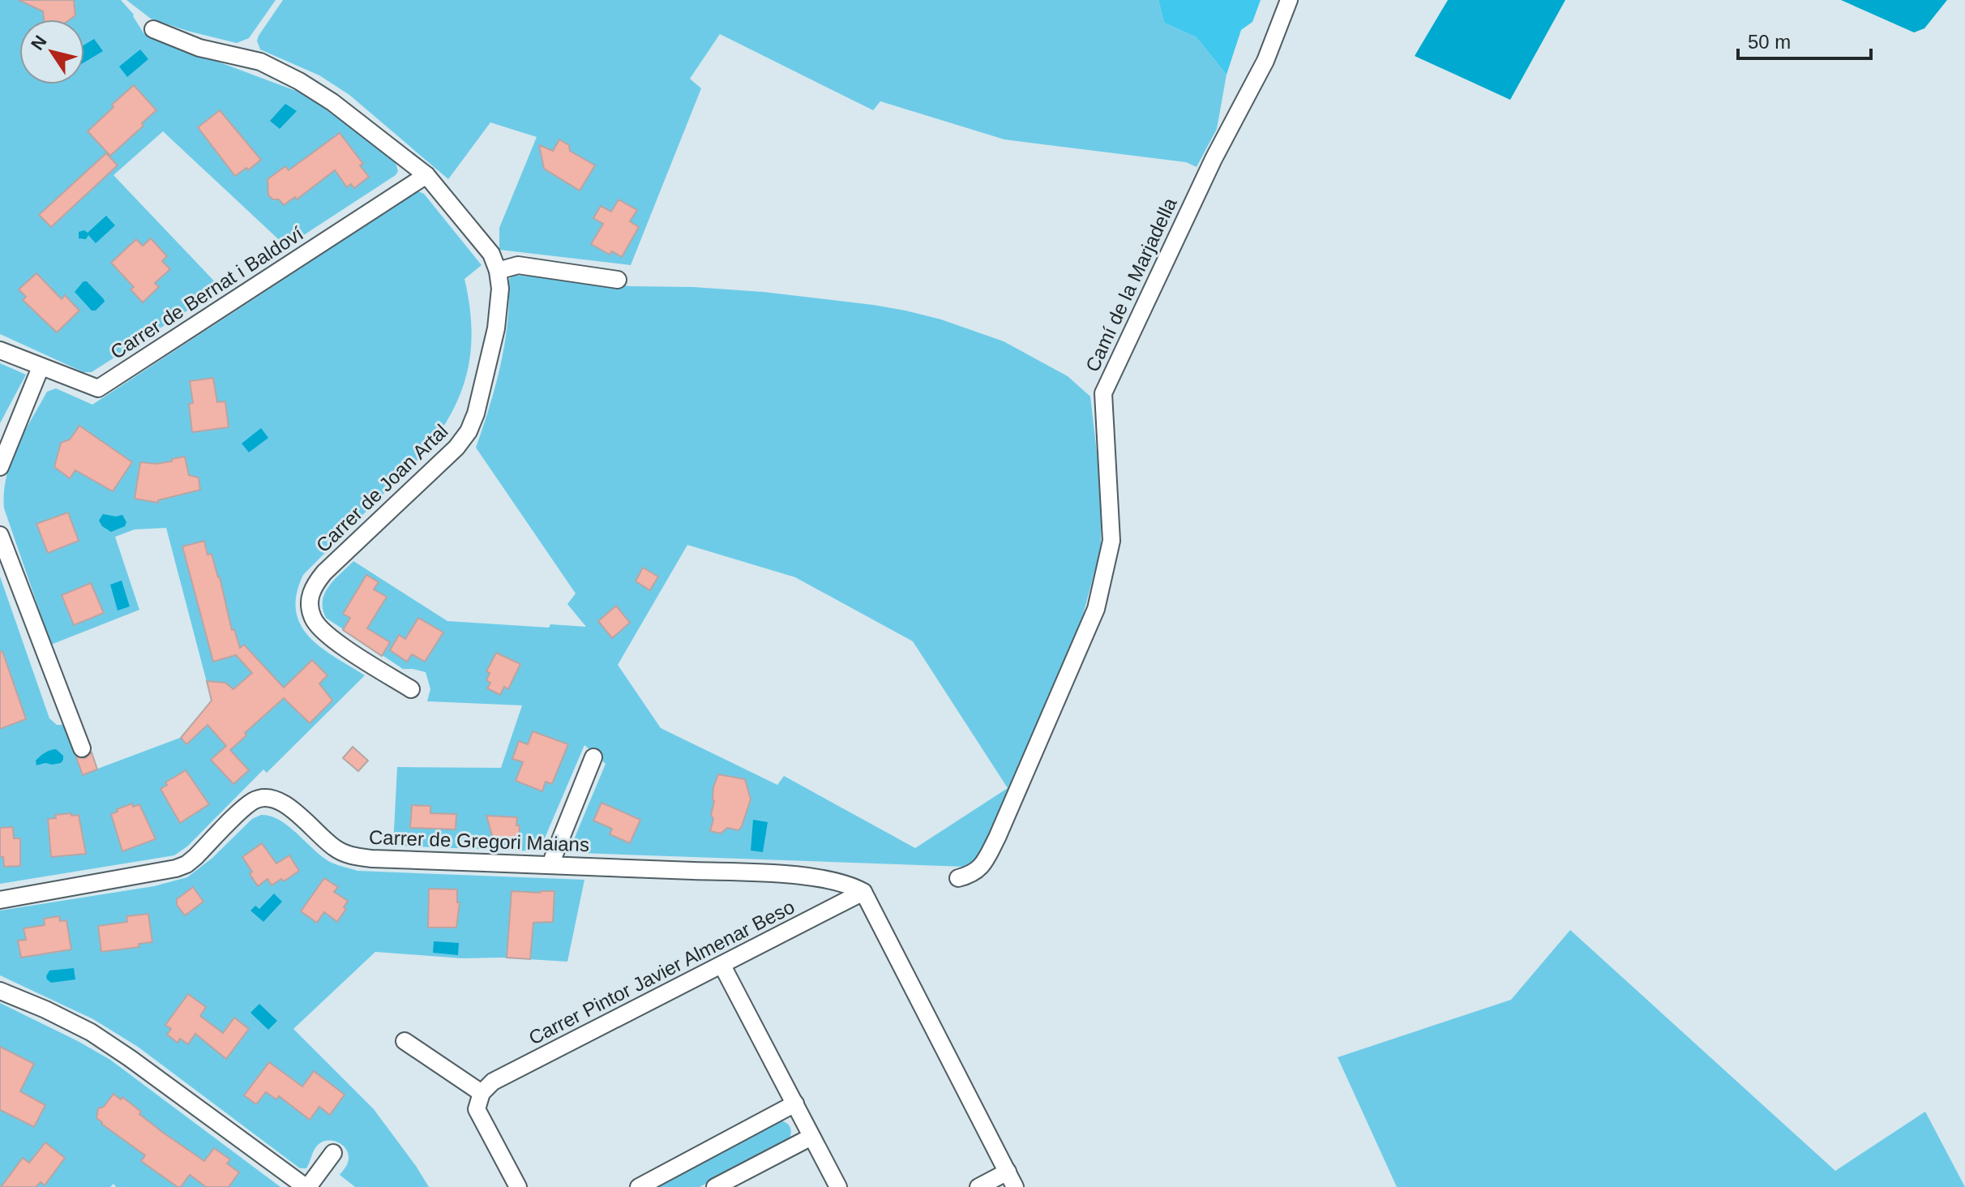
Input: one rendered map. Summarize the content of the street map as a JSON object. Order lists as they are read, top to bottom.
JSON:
{
  "streets": {
    "street": [
      "Camí de la Marjadella",
      "Carrer de Bernat i Baldoví",
      "Carrer de Joan Artal",
      "Carrer de Gregori Maians",
      "Carrer Pintor Javier Almenar Beso"
    ]
  },
  "crossings": [
    ["Carrer de Bernat i Baldoví", "Carrer de Joan Artal"],
    ["Carrer de Gregori Maians", "Carrer Pintor Javier Almenar Beso"]
  ],
  "scale_bar": "50 m",
  "north": "top left"
}
